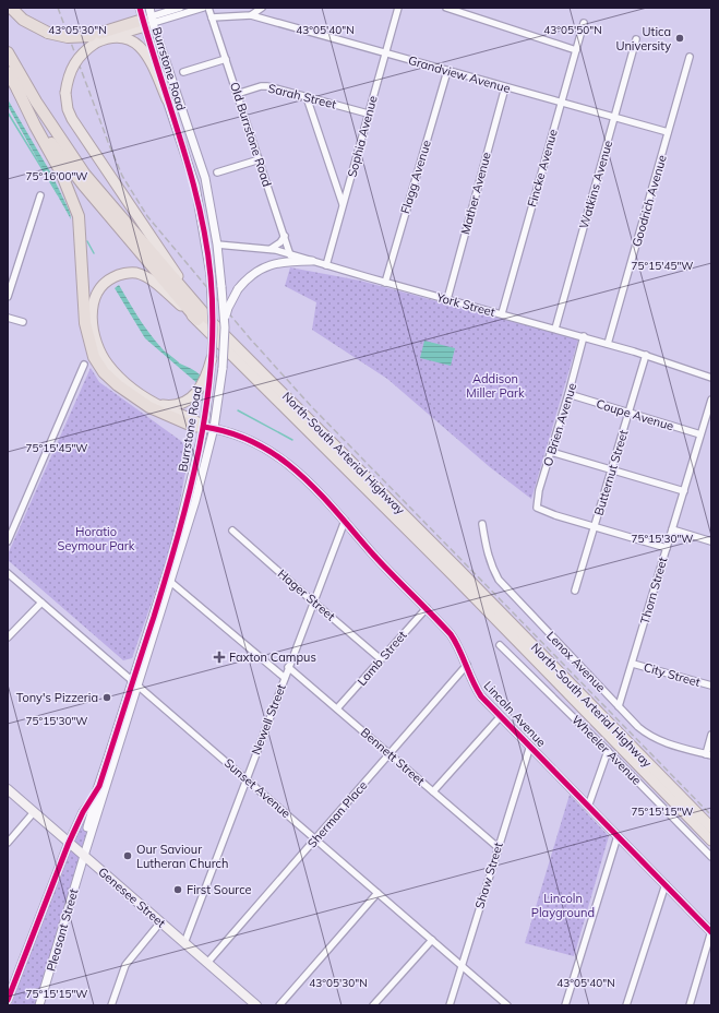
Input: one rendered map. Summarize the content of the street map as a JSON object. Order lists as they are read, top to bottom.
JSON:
{
  "streets": {
    "highway": ["North-South Arterial Highway"],
    "main road": ["Genesee Street"],
    "street": [
      "Burrstone Road",
      "Grandview Avenue",
      "Sarah Street",
      "Old Burrstone Road",
      "Sophia Avenue",
      "Fincke Avenue",
      "Flagg Avenue",
      "Watkins Avenue",
      "Mather Avenue",
      "Goodrich Avenue",
      "York Street",
      "Coupe Avenue",
      "O Brien Avenue",
      "Butternut Street",
      "Thorn Street",
      "Hager Street",
      "Lamb Street",
      "Lenox Avenue",
      "City Street",
      "Lincoln Avenue",
      "Newell Street",
      "Wheeler Avenue",
      "Bennett Street",
      "Sunset Avenue",
      "Sherman Place",
      "Shaw Street",
      "Pleasant Street"
    ]
  },
  "crossings": [
    ["Burrstone Road", "Lincoln Avenue"],
    ["Burrstone Road", "Sunset Avenue"],
    ["Burrstone Road", "Genesee Street"],
    ["Burrstone Road", "Pleasant Street"],
    ["Grandview Avenue", "Sophia Avenue"],
    ["Grandview Avenue", "Fincke Avenue"],
    ["Grandview Avenue", "Flagg Avenue"],
    ["Grandview Avenue", "Watkins Avenue"],
    ["Grandview Avenue", "Mather Avenue"],
    ["Grandview Avenue", "Goodrich Avenue"],
    ["Sarah Street", "Old Burrstone Road"],
    ["Sarah Street", "Sophia Avenue"],
    ["Sophia Avenue", "York Street"],
    ["Fincke Avenue", "York Street"],
    ["Flagg Avenue", "York Street"],
    ["Watkins Avenue", "York Street"],
    ["Mather Avenue", "York Street"],
    ["Goodrich Avenue", "York Street"],
    ["York Street", "O Brien Avenue"],
    ["York Street", "Butternut Street"],
    ["Coupe Avenue", "O Brien Avenue"],
    ["Coupe Avenue", "Butternut Street"],
    ["Coupe Avenue", "Thorn Street"],
    ["O Brien Avenue", "Butternut Street"],
    ["Thorn Street", "Lenox Avenue"],
    ["Thorn Street", "City Street"],
    ["Hager Street", "Lamb Street"],
    ["Hager Street", "Newell Street"],
    ["Lamb Street", "Lincoln Avenue"],
    ["Lamb Street", "Bennett Street"],
    ["Lincoln Avenue", "Newell Street"],
    ["Lincoln Avenue", "Sherman Place"],
    ["Lincoln Avenue", "Shaw Street"],
    ["Newell Street", "Bennett Street"],
    ["Newell Street", "Sunset Avenue"],
    ["Newell Street", "Genesee Street"],
    ["Bennett Street", "Sherman Place"],
    ["Bennett Street", "Shaw Street"],
    ["Sunset Avenue", "Sherman Place"],
    ["Sunset Avenue", "Shaw Street"],
    ["Sherman Place", "Genesee Street"],
    ["Genesee Street", "Pleasant Street"]
  ],
  "parks": ["Addison Miller Park", "Horatio Seymour Park", "Lincoln Playground"],
  "places": {
    "other": [
      "Utica University",
      "Tony's Pizzeria",
      "Our Saviour Lutheran Church",
      "First Source"
    ],
    "health": ["Faxton Campus"]
  },
  "coordinates": [
    "43°05'30\"N",
    "43°05'40\"N",
    "43°05'50\"N",
    "75°16'00\"W",
    "75°15'45\"W",
    "75°15'30\"W",
    "75°15'15\"W"
  ]
}
